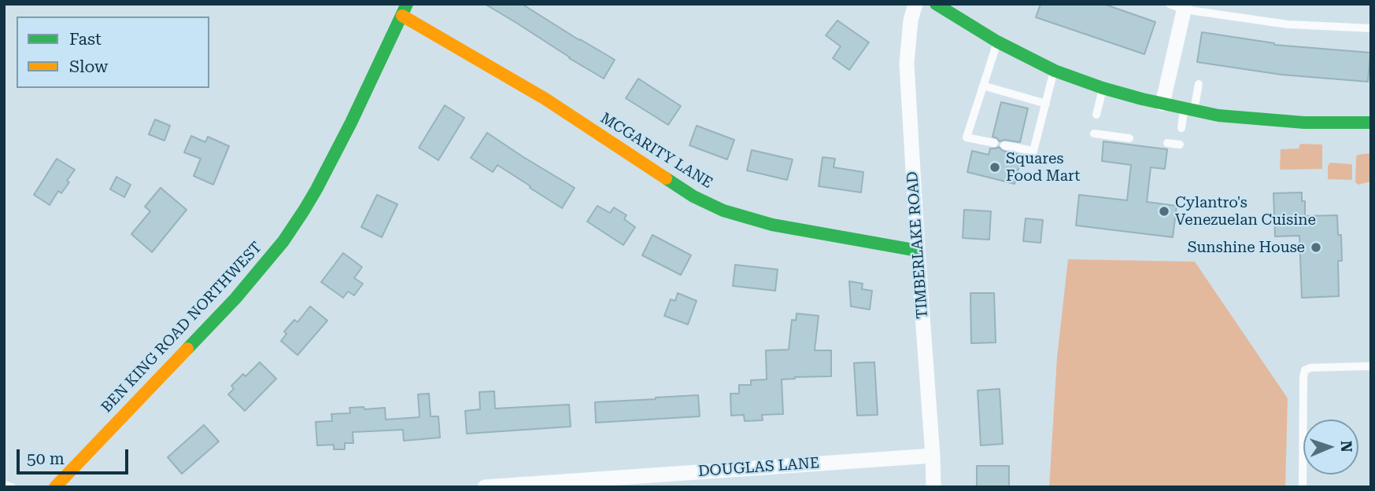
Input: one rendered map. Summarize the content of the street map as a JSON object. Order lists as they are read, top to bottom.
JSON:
{
  "streets": {
    "street": [
      "MCGARITY LANE",
      "TIMBERLAKE ROAD",
      "BEN KING ROAD NORTHWEST",
      "DOUGLAS LANE"
    ]
  },
  "crossings": [
    ["MCGARITY LANE", "TIMBERLAKE ROAD"],
    ["MCGARITY LANE", "BEN KING ROAD NORTHWEST"],
    ["TIMBERLAKE ROAD", "DOUGLAS LANE"]
  ],
  "places": ["Squares Food Mart", "Cylantro's Venezuelan Cuisine", "Sunshine House"],
  "legend": ["Fast", "Slow"],
  "scale_bar": "50 m",
  "north": "right"
}
